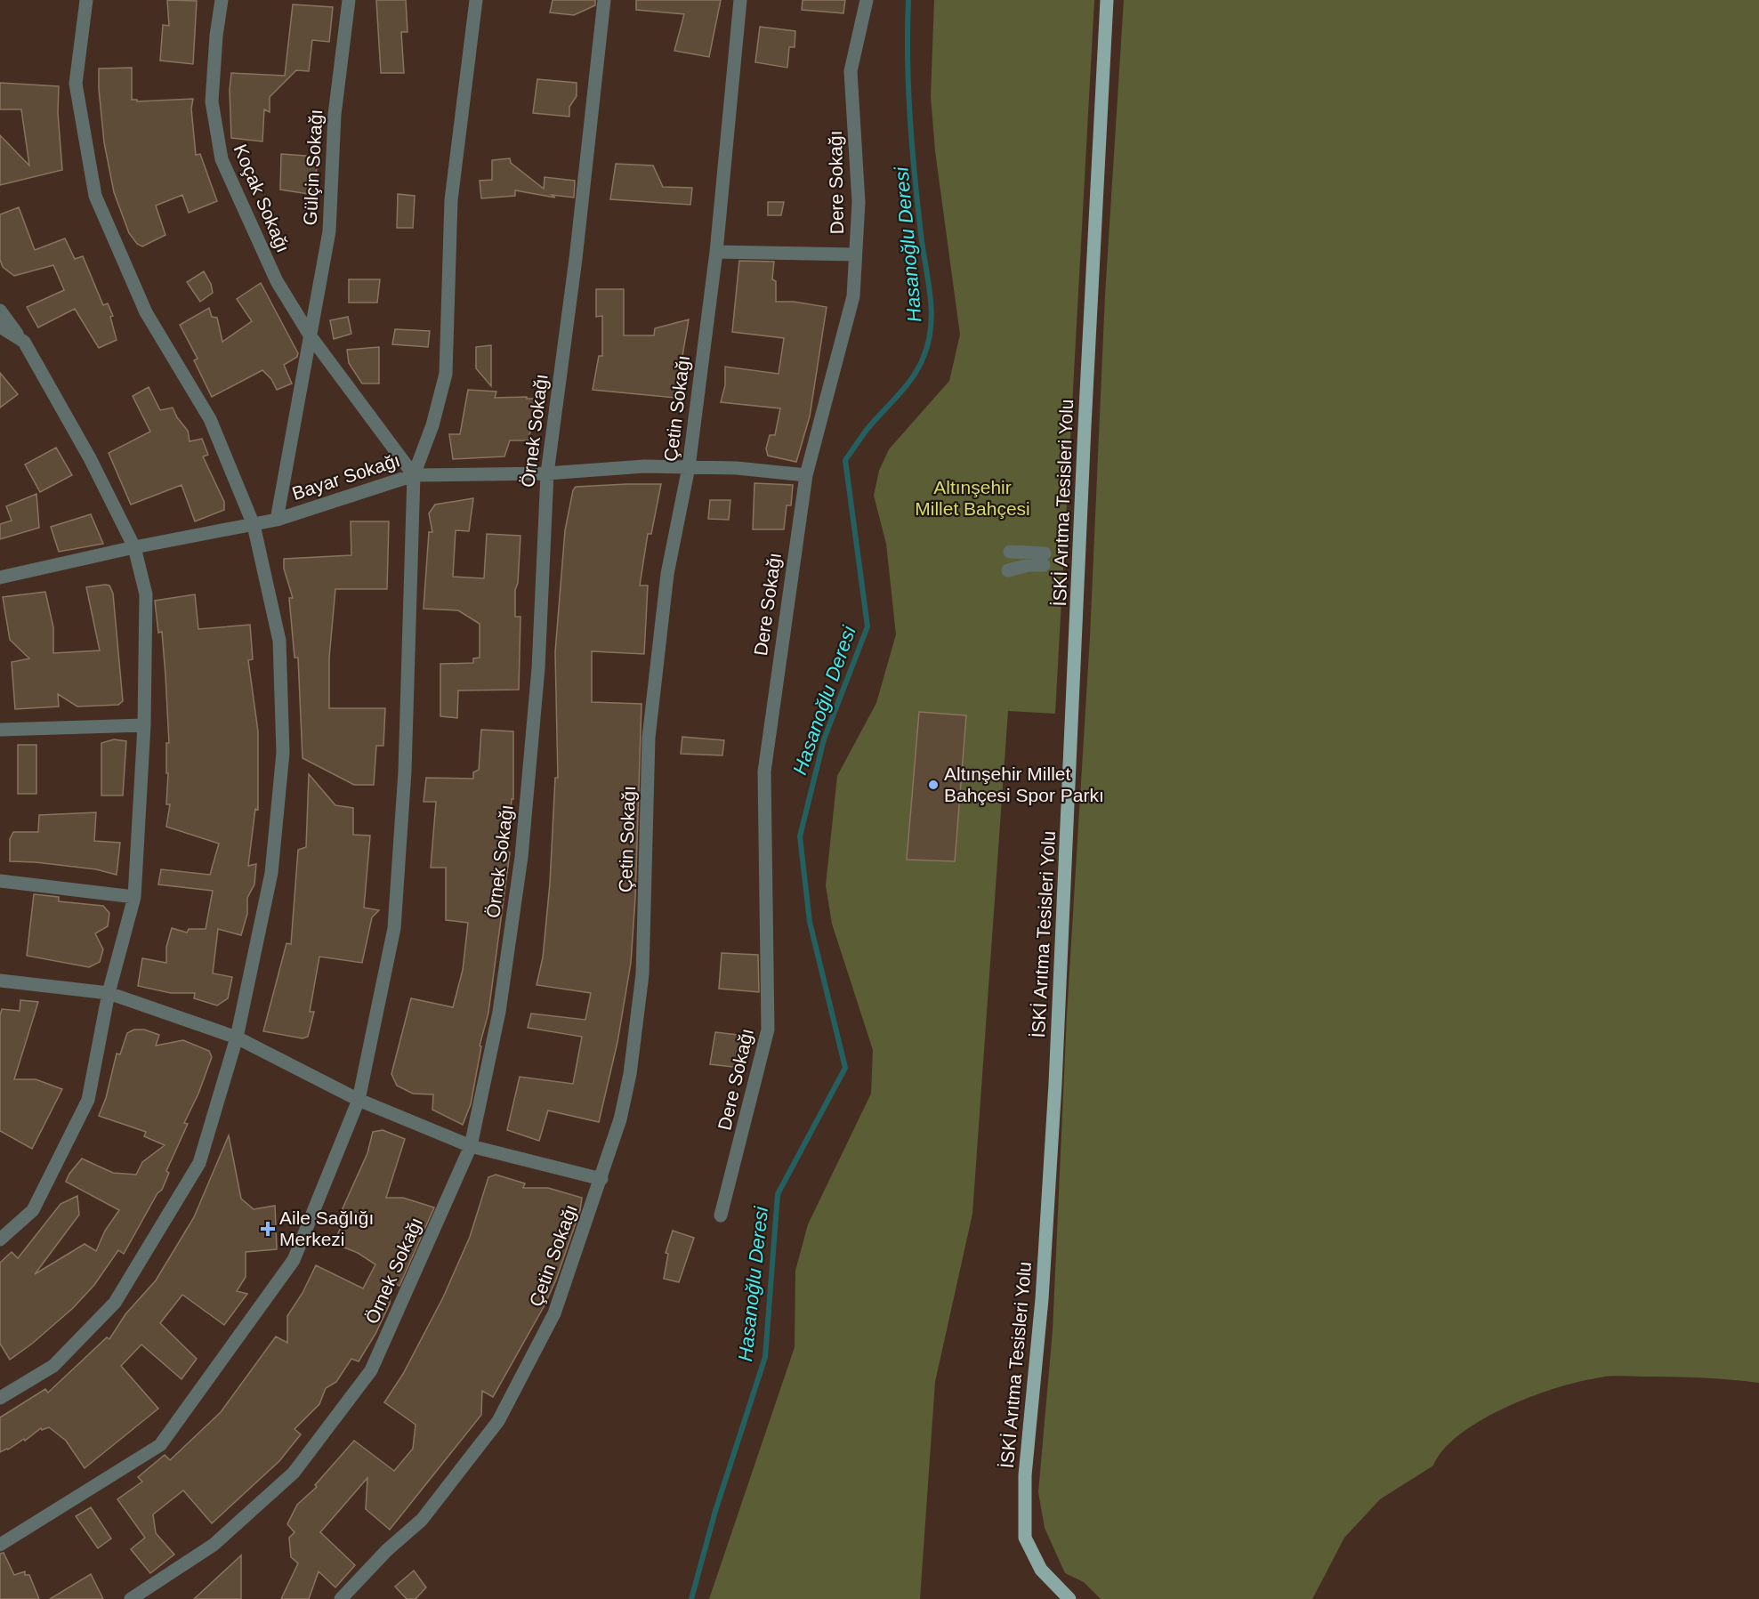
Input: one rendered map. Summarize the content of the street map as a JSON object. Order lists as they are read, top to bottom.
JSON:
{
  "streets": {
    "main road": ["İSKİ Arıtma Tesisleri Yolu"],
    "street": [
      "Gülçin Sokağı",
      "Dere Sokağı",
      "Koçak Sokağı",
      "Çetin Sokağı",
      "Örnek Sokağı",
      "Bayar Sokağı"
    ]
  },
  "crossings": [
    ["Gülçin Sokağı", "Koçak Sokağı"],
    ["Gülçin Sokağı", "Bayar Sokağı"],
    ["Dere Sokağı", "Bayar Sokağı"],
    ["Koçak Sokağı", "Bayar Sokağı"],
    ["Çetin Sokağı", "Bayar Sokağı"],
    ["Örnek Sokağı", "Bayar Sokağı"]
  ],
  "water": ["Hasanoğlu Deresi"],
  "parks": ["Altınşehir Millet Bahçesi"],
  "places": {
    "other": ["Altınşehir Millet Bahçesi Spor Parkı"],
    "health": ["Aile Sağlığı Merkezi"]
  }
}
